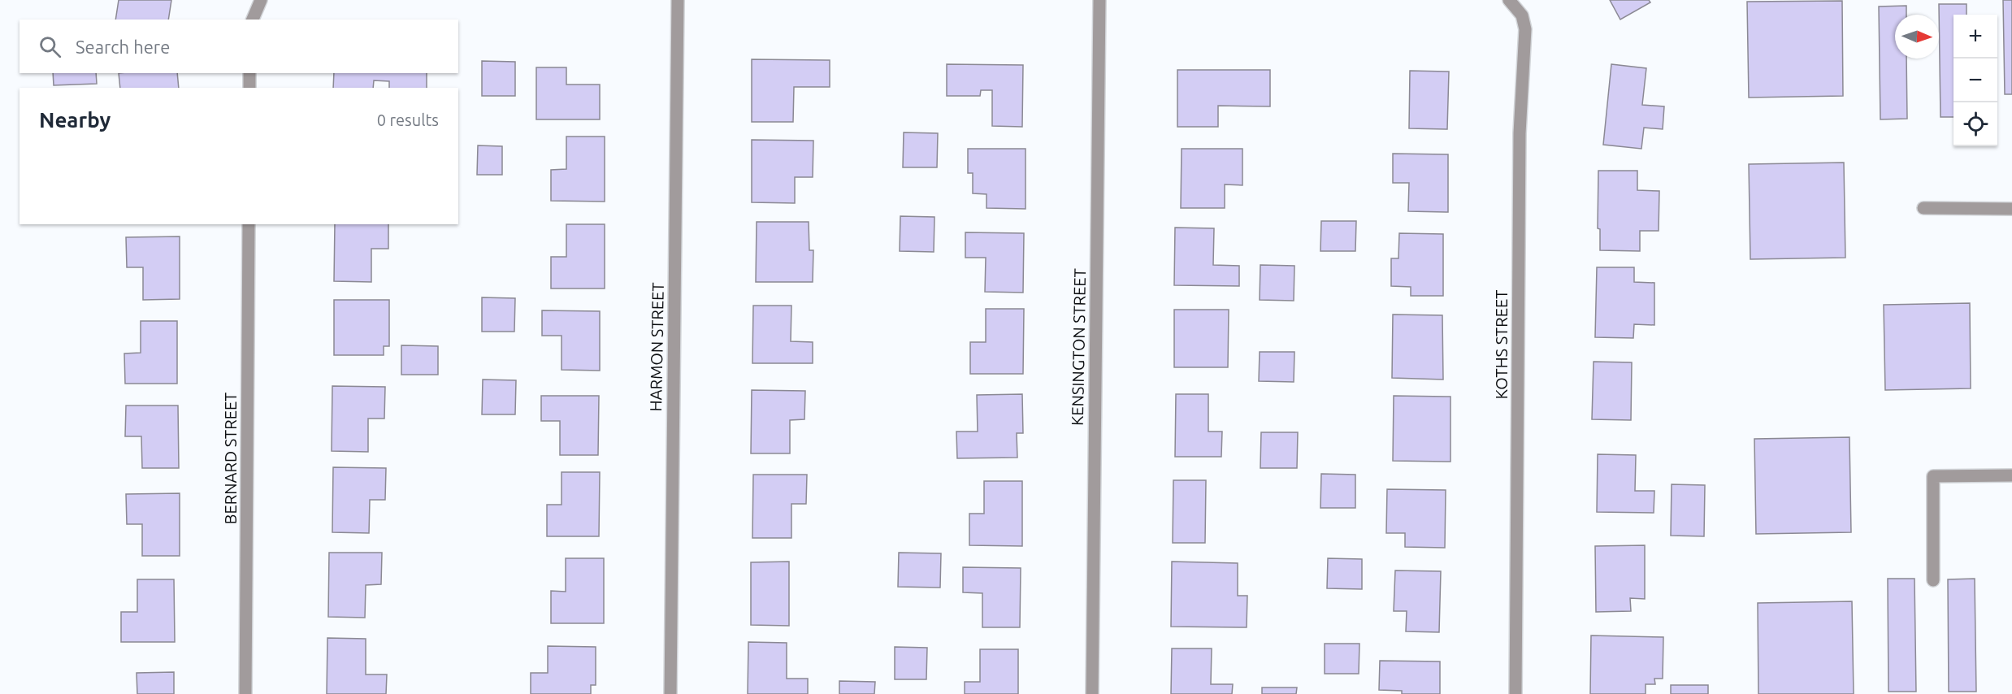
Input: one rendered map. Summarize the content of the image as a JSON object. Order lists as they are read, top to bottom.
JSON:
{
  "streets": {
    "street": [
      "KOTHS STREET",
      "HARMON STREET",
      "KENSINGTON STREET",
      "BERNARD STREET"
    ]
  },
  "north": "right",
  "page": {
    "map_buttons": ["+", "−"],
    "search": "Search here",
    "heading": ["Nearby", "0 results"]
  }
}
